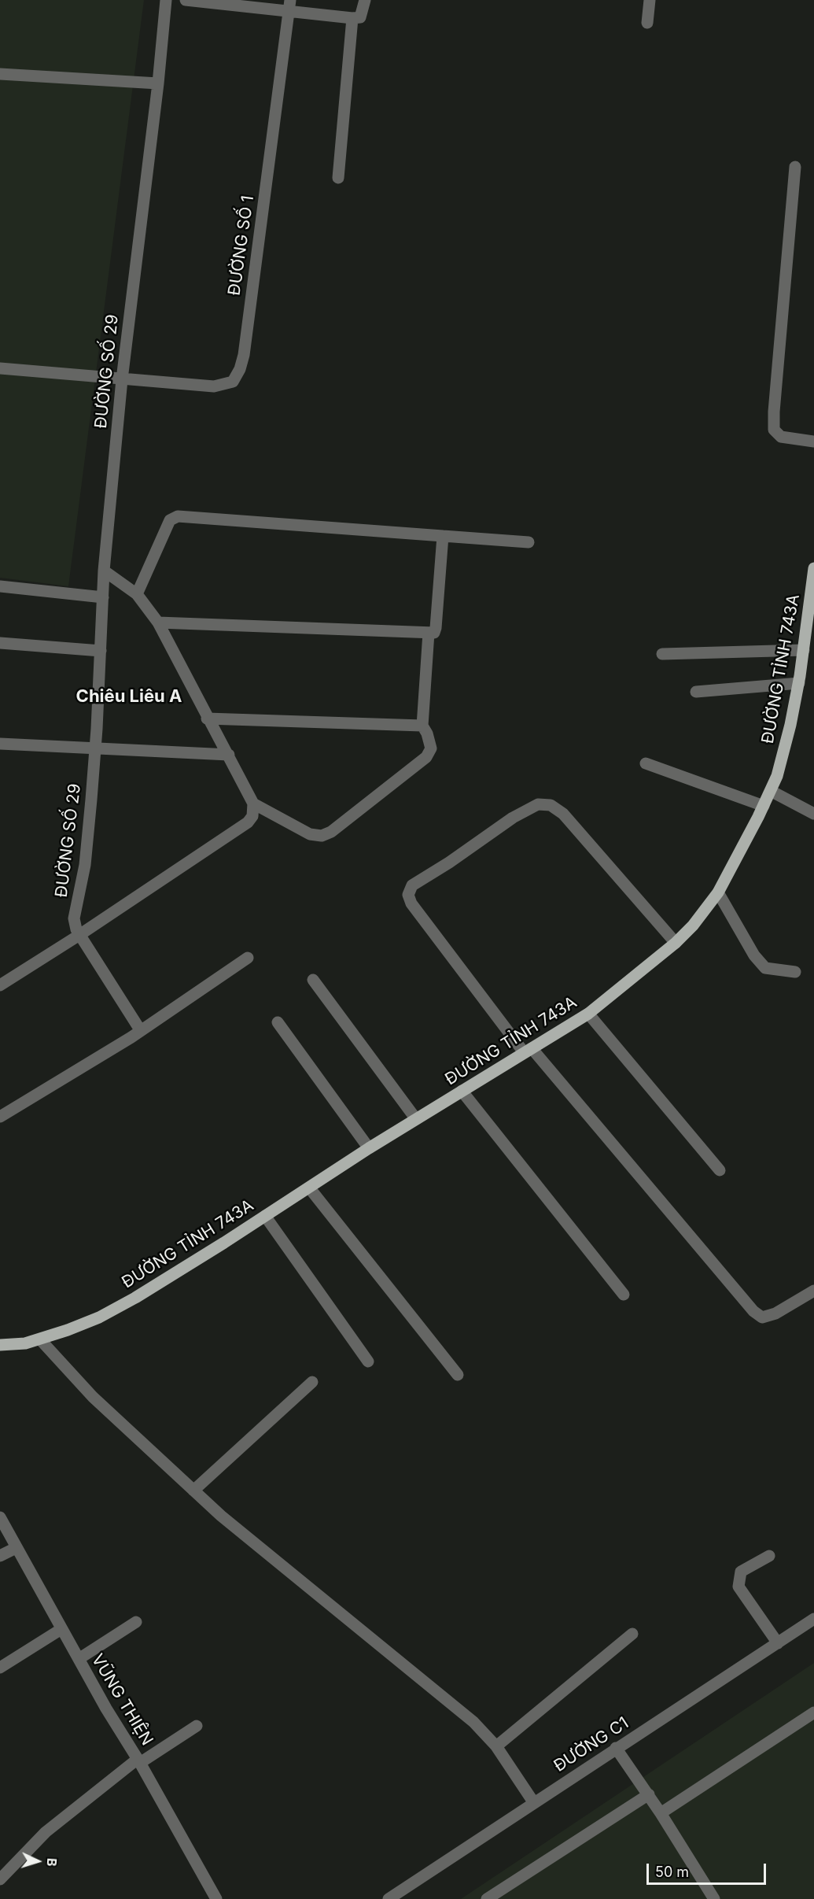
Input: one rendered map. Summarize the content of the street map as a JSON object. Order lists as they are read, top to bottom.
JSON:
{
  "streets": {
    "main road": ["ĐƯỜNG TỈNH 743A"],
    "street": [
      "ĐƯỜNG SỐ 1",
      "ĐƯỜNG SỐ 29",
      "VŨNG THIỆN",
      "ĐƯỜNG C1"
    ]
  },
  "crossings": [
    ["ĐƯỜNG SỐ 1", "ĐƯỜNG SỐ 29"]
  ],
  "districts": ["Chiêu Liêu A"],
  "scale_bar": "50 m",
  "north": "right"
}
